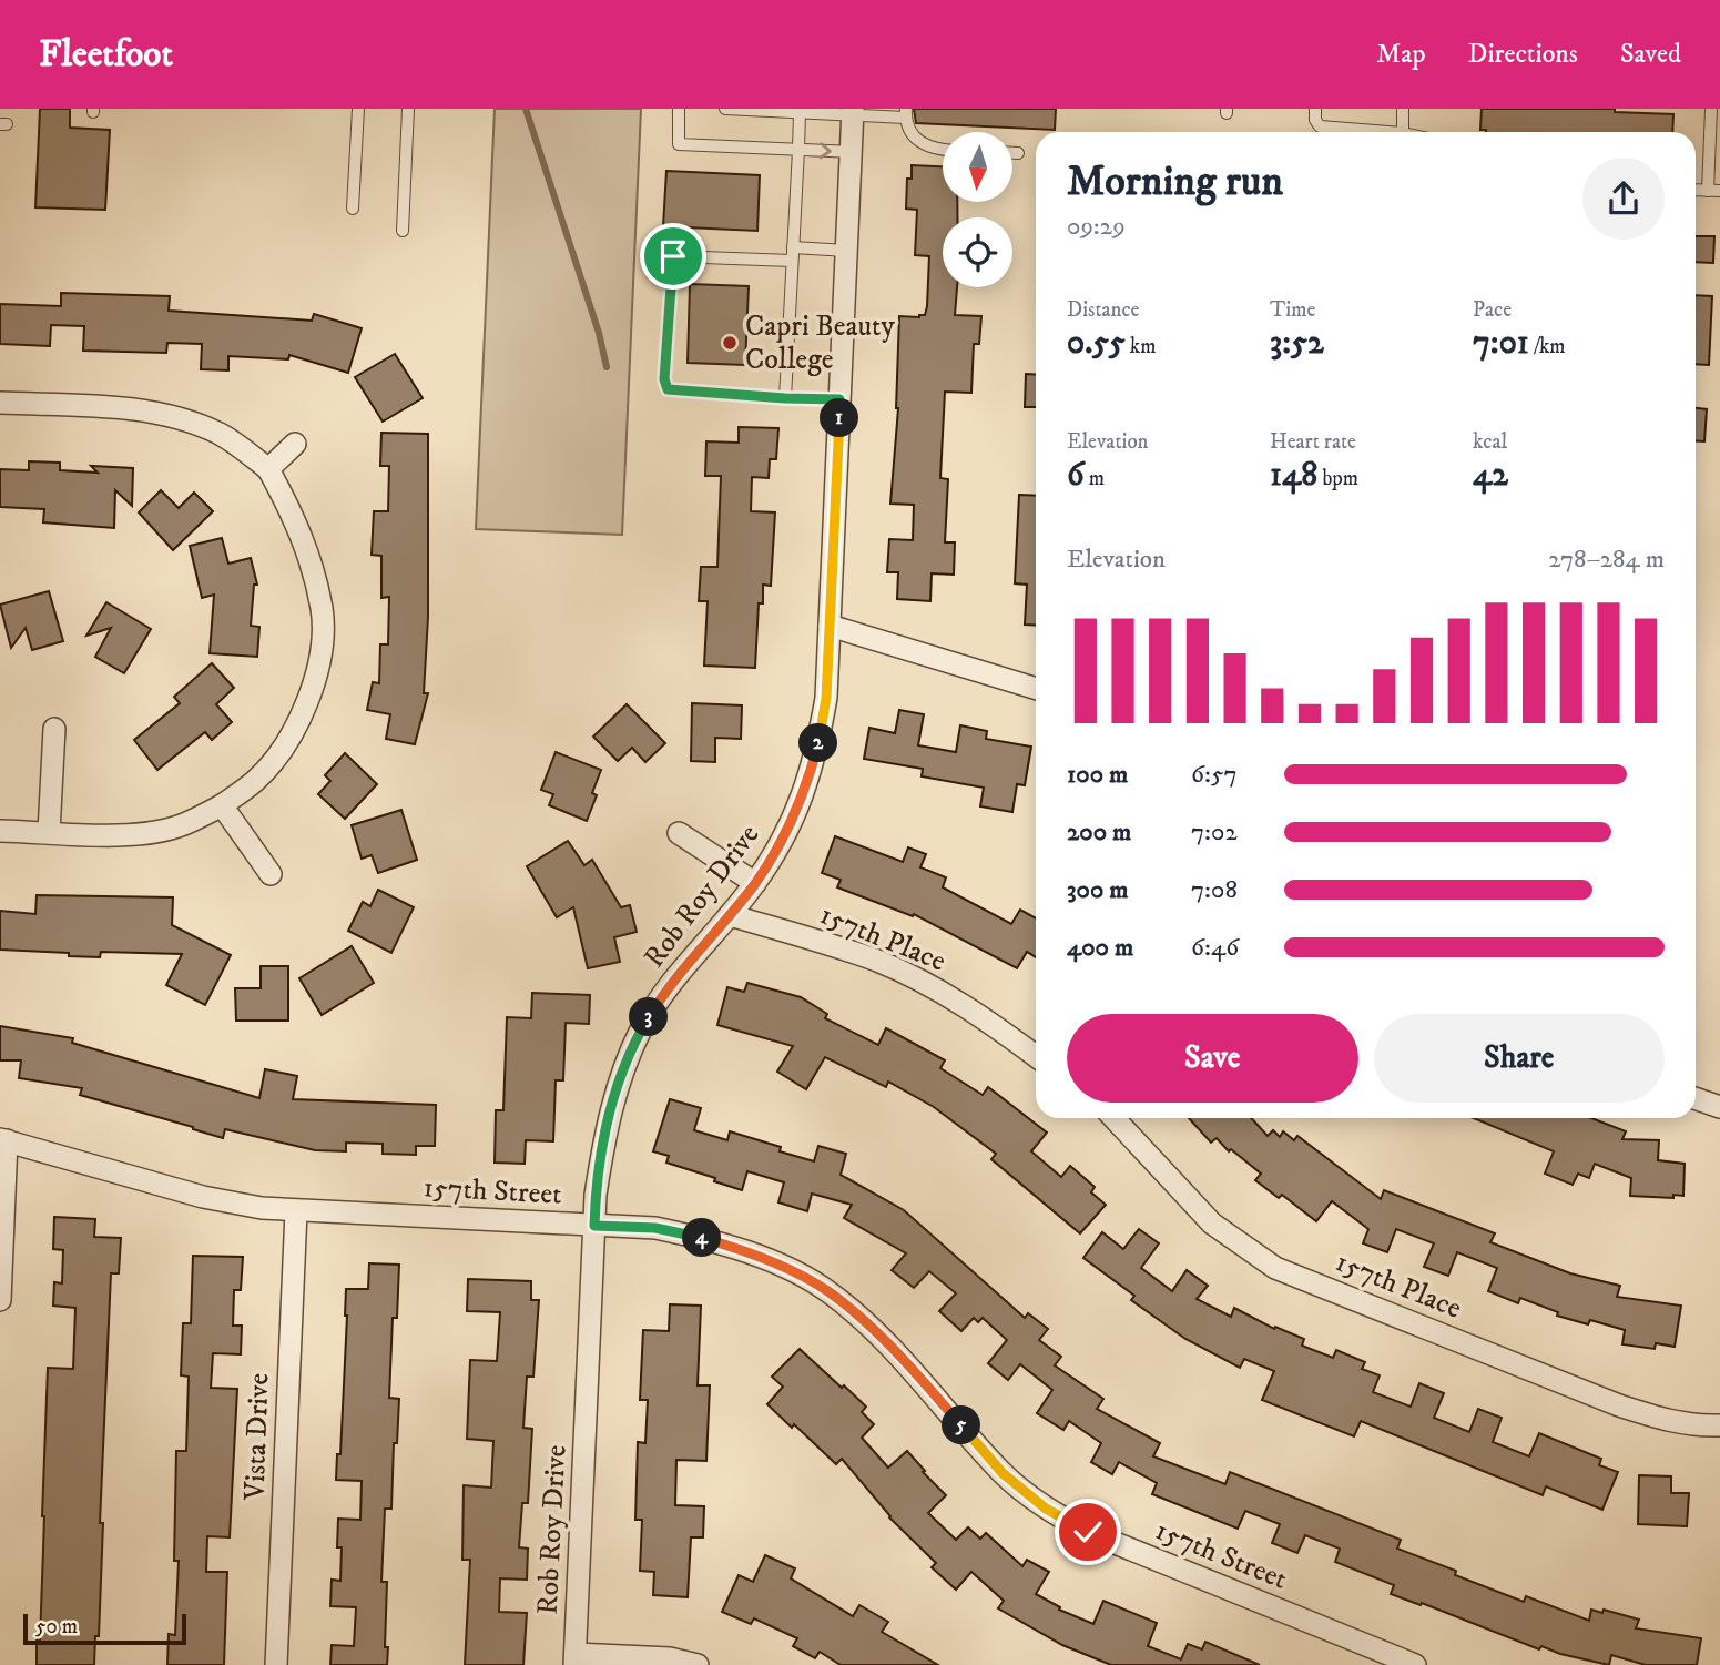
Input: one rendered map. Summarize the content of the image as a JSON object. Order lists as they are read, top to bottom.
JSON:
{
  "streets": {
    "street": [
      "Rob Roy Drive",
      "157th Place",
      "157th Street",
      "Vista Drive"
    ]
  },
  "crossings": [
    ["Rob Roy Drive", "157th Place"],
    ["Rob Roy Drive", "157th Street"],
    ["157th Street", "Vista Drive"]
  ],
  "places": ["Capri Beauty College"],
  "scale_bar": "50 m",
  "north": "bottom",
  "page": {
    "header": "Fleetfoot",
    "nav": ["Map", "Directions", "Saved"],
    "heading": ["Morning run", "09:29"],
    "stats": [
      ["Distance", "0.55 km"],
      ["Time", "3:52"],
      ["Pace", "7:01 /km"],
      ["Elevation", "6 m"],
      ["Heart rate", "148 bpm"],
      ["kcal", "42"]
    ],
    "pins": [
      "1",
      "2",
      "3",
      "4",
      "5"
    ],
    "chart": ["Elevation", "278–284 m"],
    "list": [
      {
        "name": "100 m",
        "note": "6:57"
      },
      {
        "name": "200 m",
        "note": "7:02"
      },
      {
        "name": "300 m",
        "note": "7:08"
      },
      {
        "name": "400 m",
        "note": "6:46"
      }
    ],
    "buttons": ["Save", "Share"],
    "scale": "50 m"
  }
}
